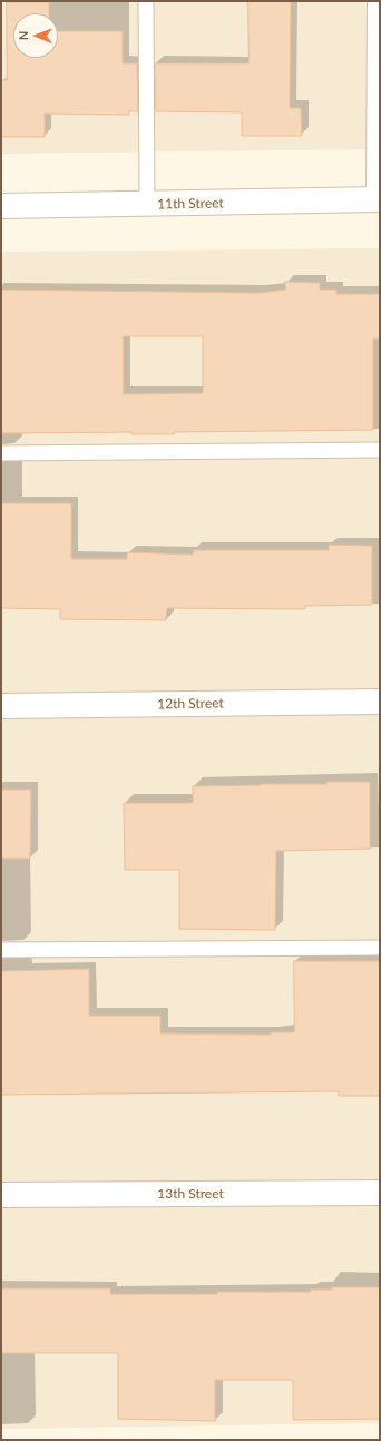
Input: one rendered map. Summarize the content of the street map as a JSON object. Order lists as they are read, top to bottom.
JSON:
{
  "streets": {
    "street": ["11th Street", "12th Street", "13th Street"]
  },
  "north": "left"
}
